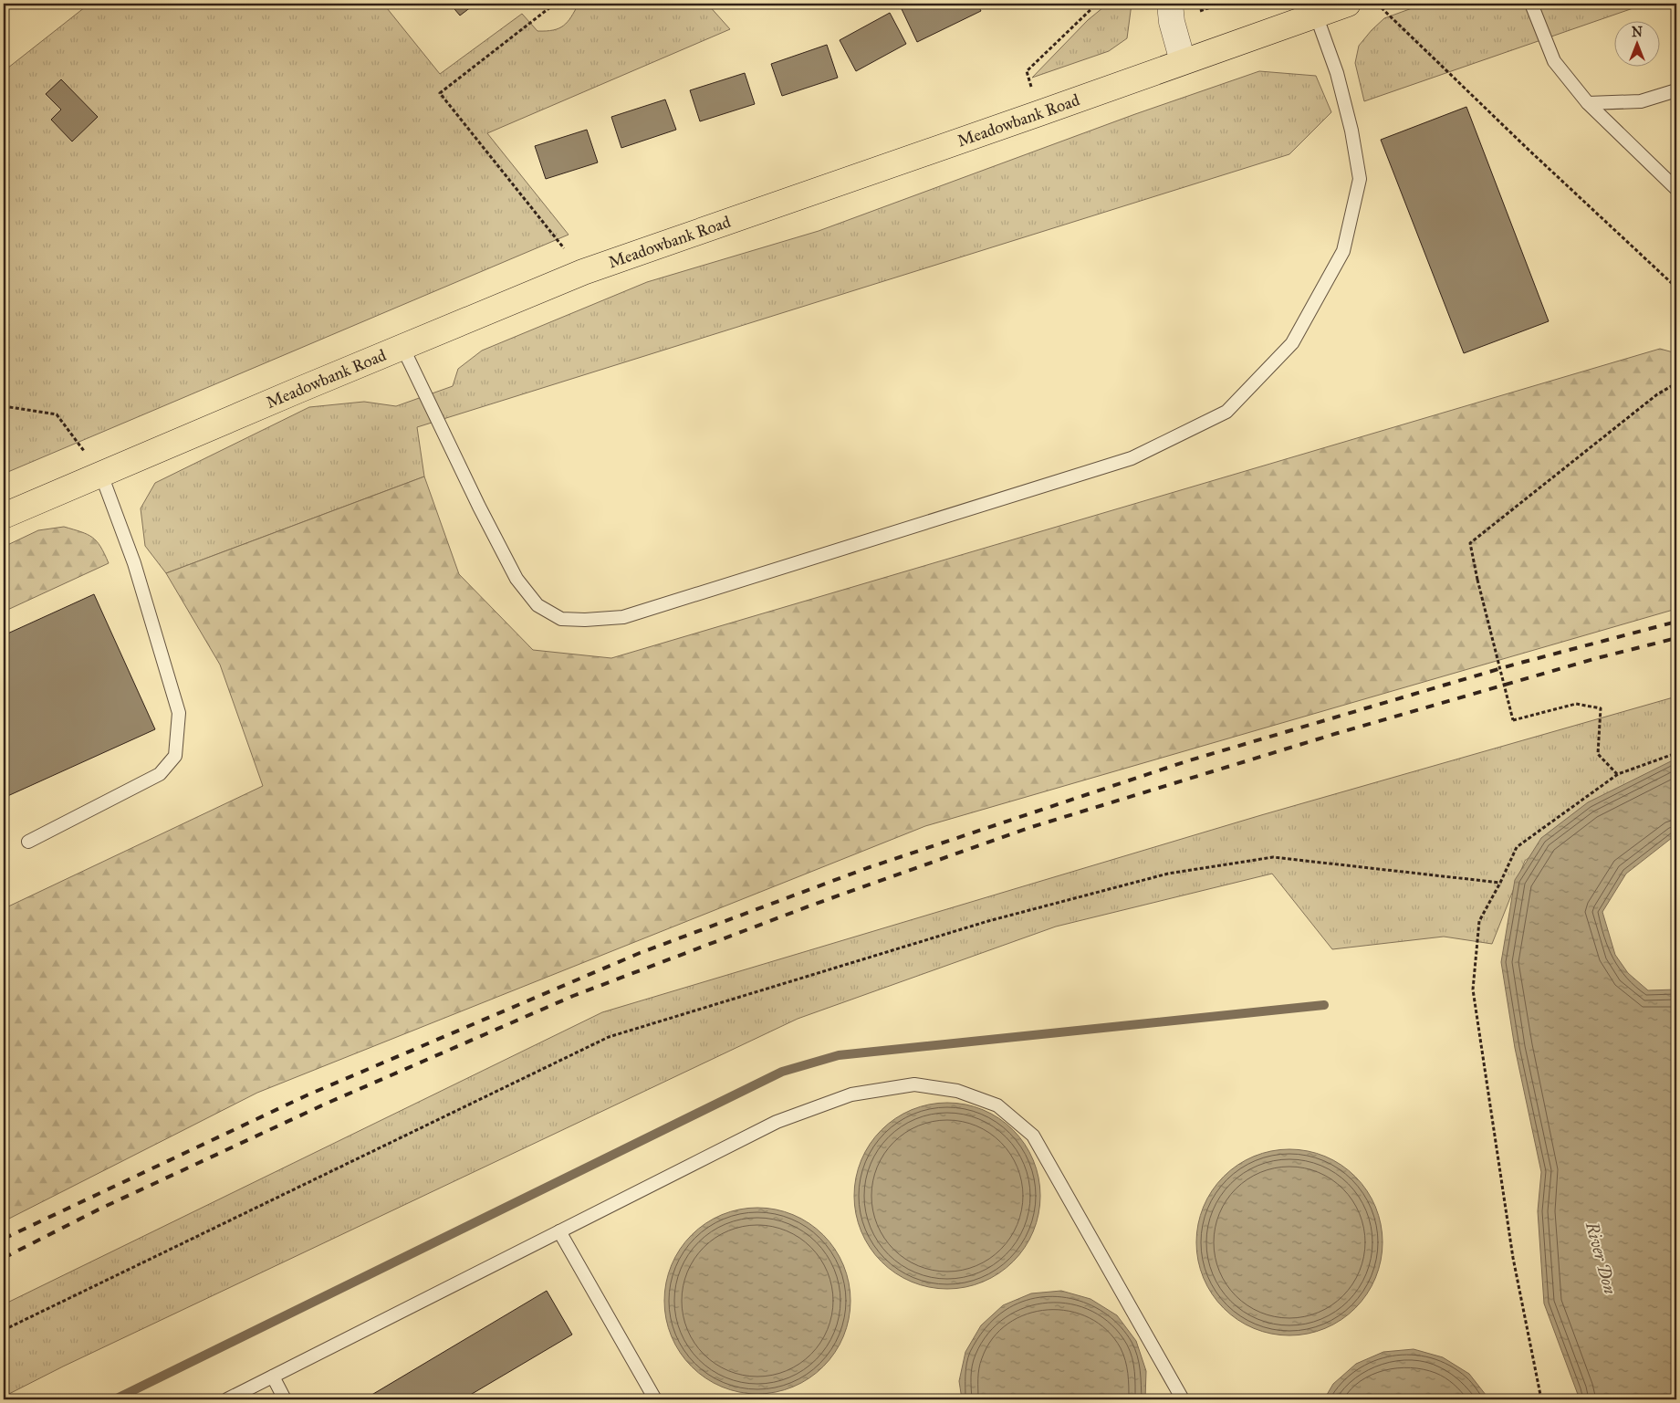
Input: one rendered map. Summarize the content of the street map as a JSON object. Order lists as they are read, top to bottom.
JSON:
{
  "streets": {
    "main road": ["Meadowbank Road"]
  },
  "water": ["River Don"],
  "north": "top"
}
